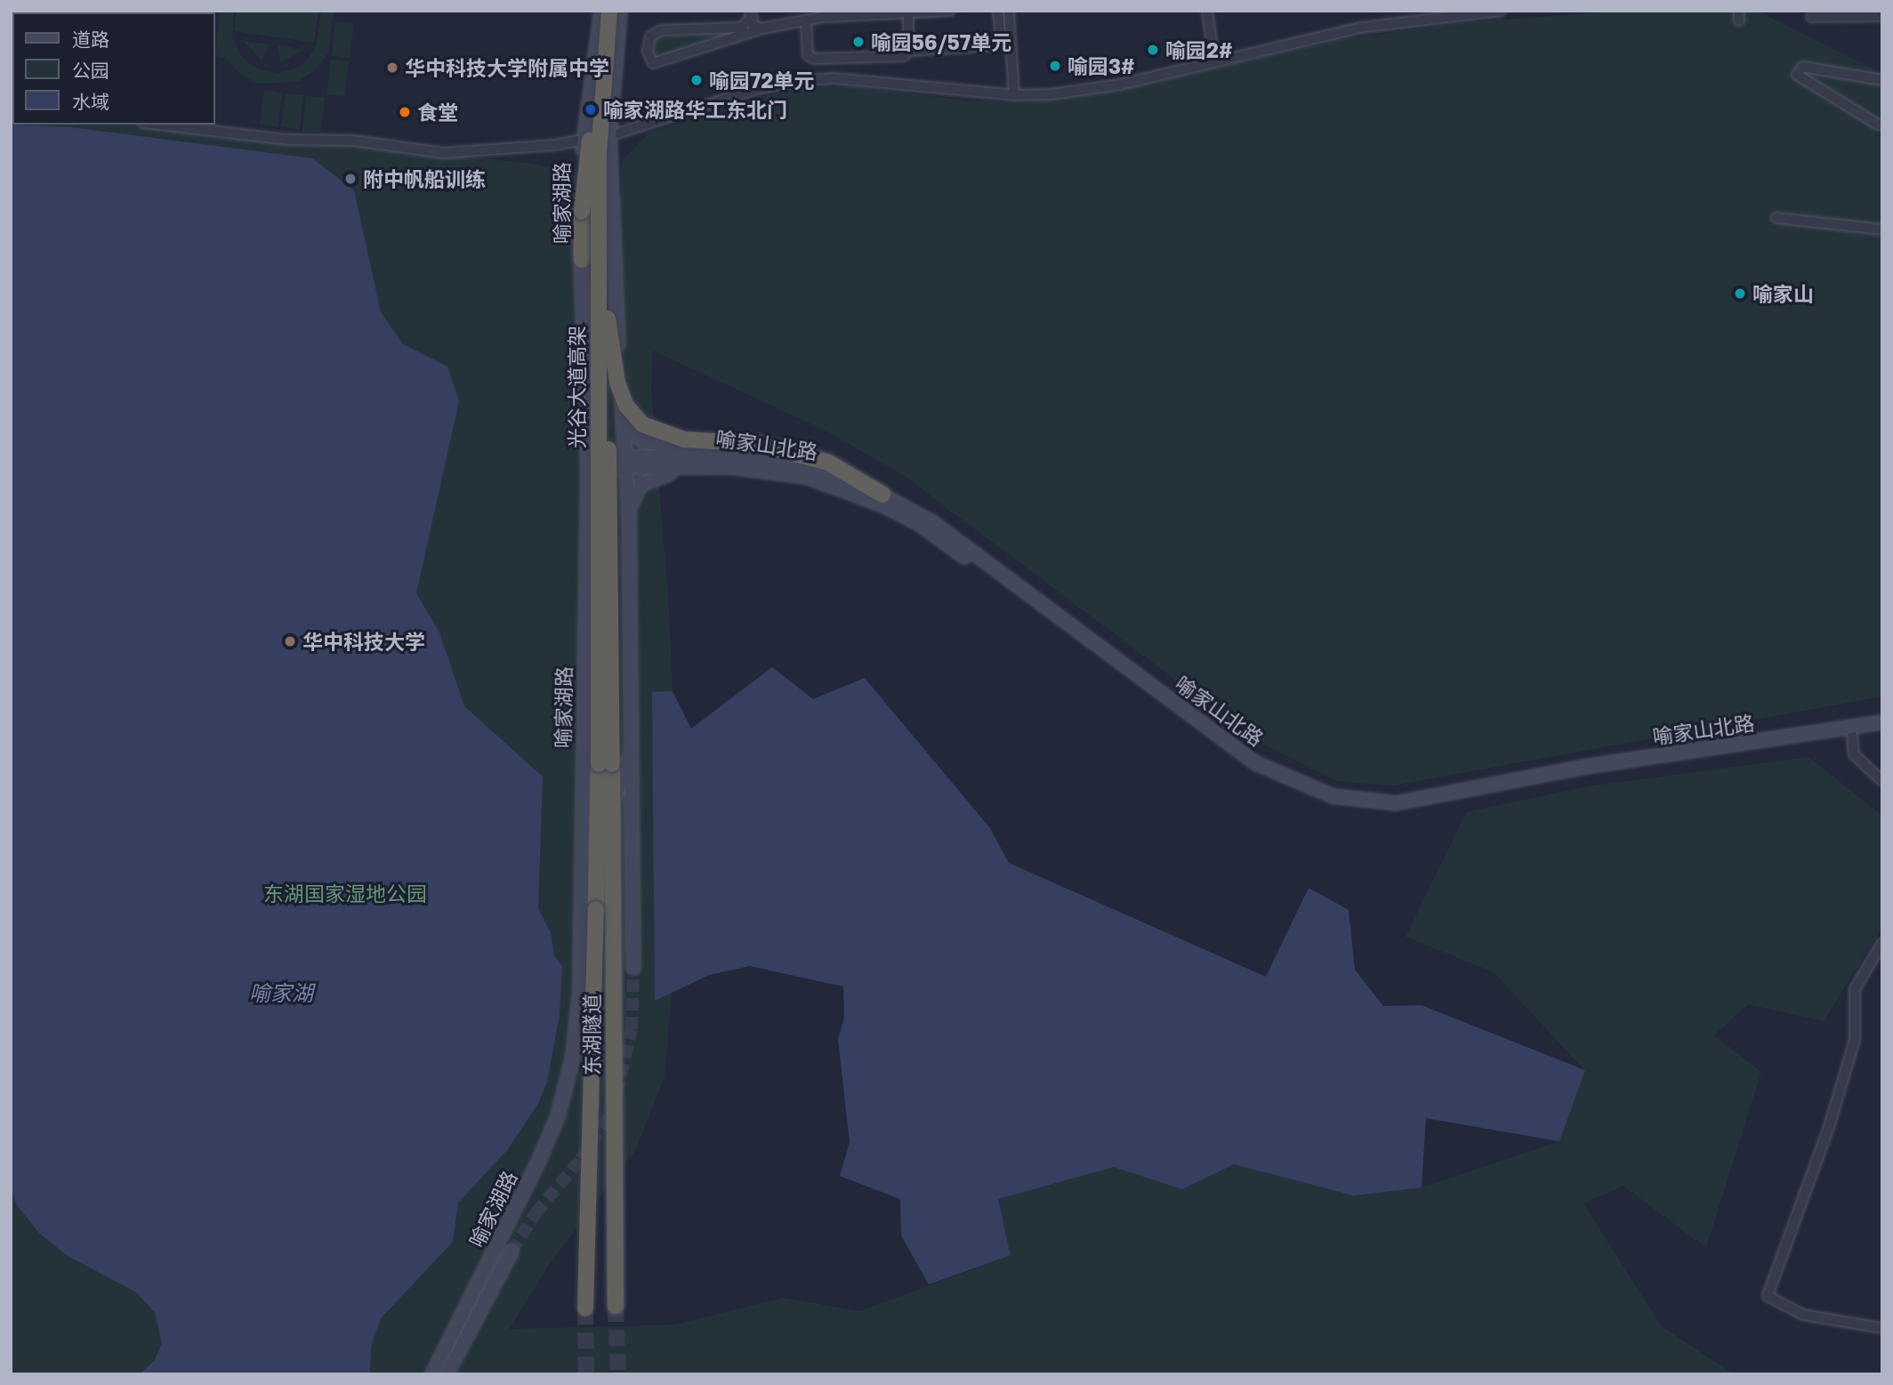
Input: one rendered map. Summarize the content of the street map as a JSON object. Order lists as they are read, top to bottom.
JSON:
{
  "streets": {
    "highway": ["光谷大道高架", "东湖隧道"],
    "main road": ["喻家湖路", "喻家山北路"]
  },
  "crossings": [
    ["喻家湖路", "光谷大道高架"],
    ["喻家湖路", "喻家山北路"],
    ["喻家湖路", "东湖隧道"],
    ["光谷大道高架", "东湖隧道"]
  ],
  "water": ["喻家湖"],
  "parks": ["东湖国家湿地公园"],
  "places": [
    "喻园56/57单元",
    "喻园2#",
    "喻园3#",
    "华中科技大学附属中学",
    "喻园72单元",
    "喻家湖路华工东北门",
    "食堂",
    "附中帆船训练",
    "喻家山",
    "华中科技大学"
  ],
  "legend": ["道路", "公园", "水域"]
}
